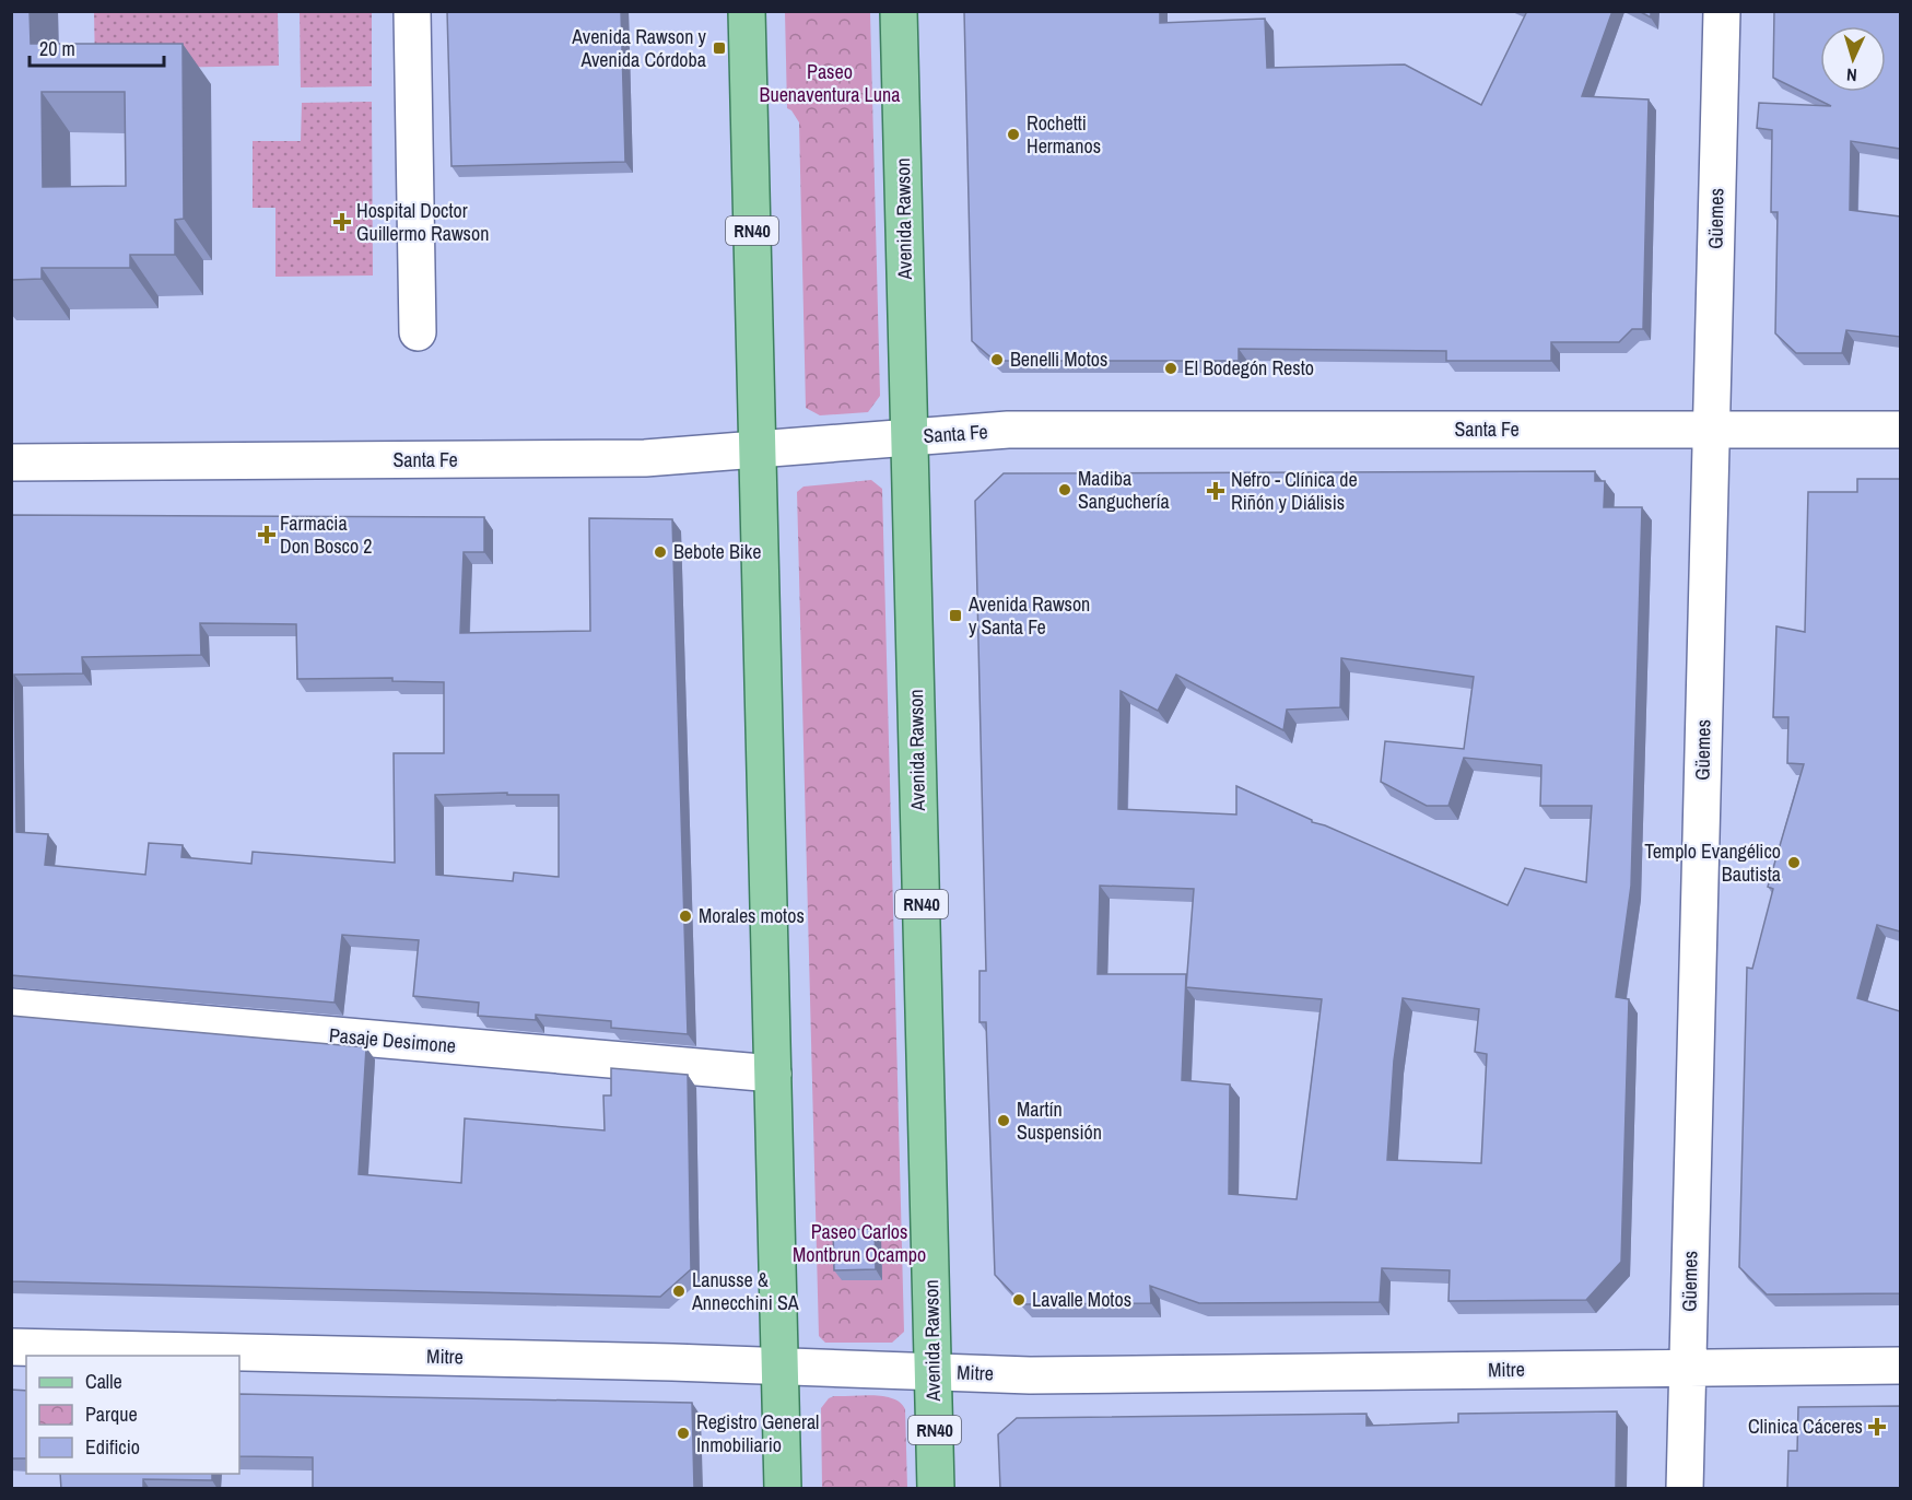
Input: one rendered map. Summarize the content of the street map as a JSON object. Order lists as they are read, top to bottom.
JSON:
{
  "streets": {
    "main road": ["Avenida Rawson", "RN40"],
    "street": [
      "Güemes",
      "Santa Fe",
      "Pasaje Desimone",
      "Mitre"
    ]
  },
  "crossings": [
    ["Avenida Rawson", "Santa Fe"],
    ["Avenida Rawson", "Mitre"],
    ["Güemes", "Santa Fe"],
    ["Güemes", "Mitre"],
    ["RN40", "Santa Fe"],
    ["RN40", "Pasaje Desimone"],
    ["RN40", "Mitre"]
  ],
  "parks": ["Paseo Buenaventura Luna", "Paseo Carlos Montbrun Ocampo"],
  "places": {
    "transit": ["Avenida Rawson y Avenida Córdoba", "Avenida Rawson y Santa Fe"],
    "other": [
      "Rochetti Hermanos",
      "Benelli Motos",
      "El Bodegón Resto",
      "Madiba Sanguchería",
      "Bebote Bike",
      "Templo Evangélico Bautista",
      "Morales motos",
      "Martín Suspensión",
      "Lanusse & Annecchini SA",
      "Lavalle Motos",
      "Registro General Inmobiliario"
    ],
    "health": [
      "Hospital Doctor Guillermo Rawson",
      "Nefro - Clínica de Riñón y Diálisis",
      "Farmacia Don Bosco 2",
      "Clinica Cáceres"
    ]
  },
  "legend": ["Calle", "Parque", "Edificio"],
  "scale_bar": "20 m",
  "north": "bottom"
}
